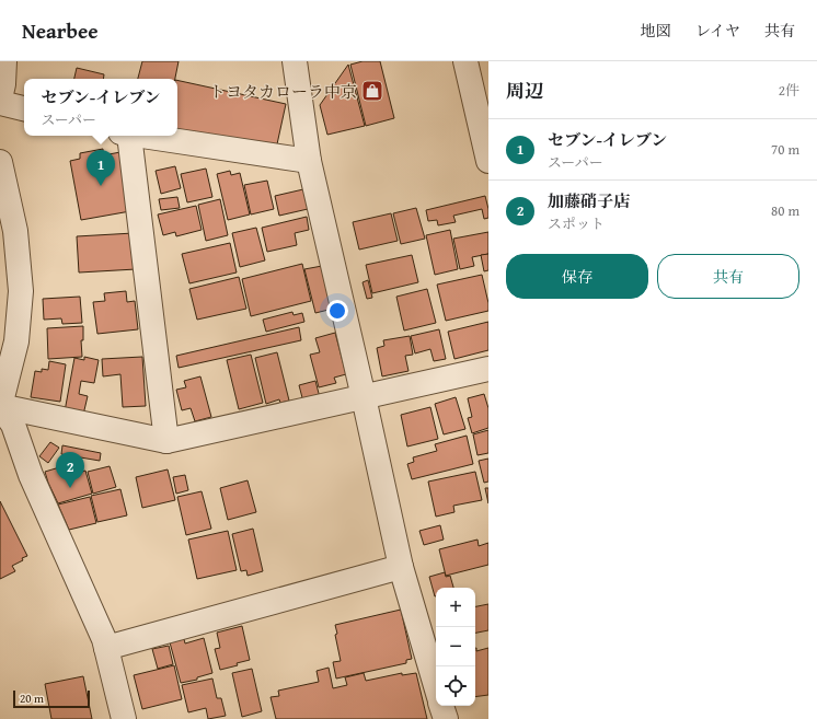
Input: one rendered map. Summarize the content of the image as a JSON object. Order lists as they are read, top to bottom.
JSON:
{
  "places": {
    "shop": ["トヨタカローラ中京"]
  },
  "scale_bar": "20 m",
  "page": {
    "header": "Nearbee",
    "nav": ["地図", "レイヤ", "共有"],
    "heading": ["周辺", "2件"],
    "popup": ["セブン-イレブン", "スーパー"],
    "list": [
      {
        "mark": "1",
        "name": "セブン-イレブン",
        "note": "スーパー",
        "value": "70 m"
      },
      {
        "mark": "2",
        "name": "加藤硝子店",
        "note": "スポット",
        "value": "80 m"
      }
    ],
    "pins": ["1", "2"],
    "buttons": ["保存", "共有"],
    "map_buttons": ["+", "−"],
    "scale": "20 m"
  }
}
